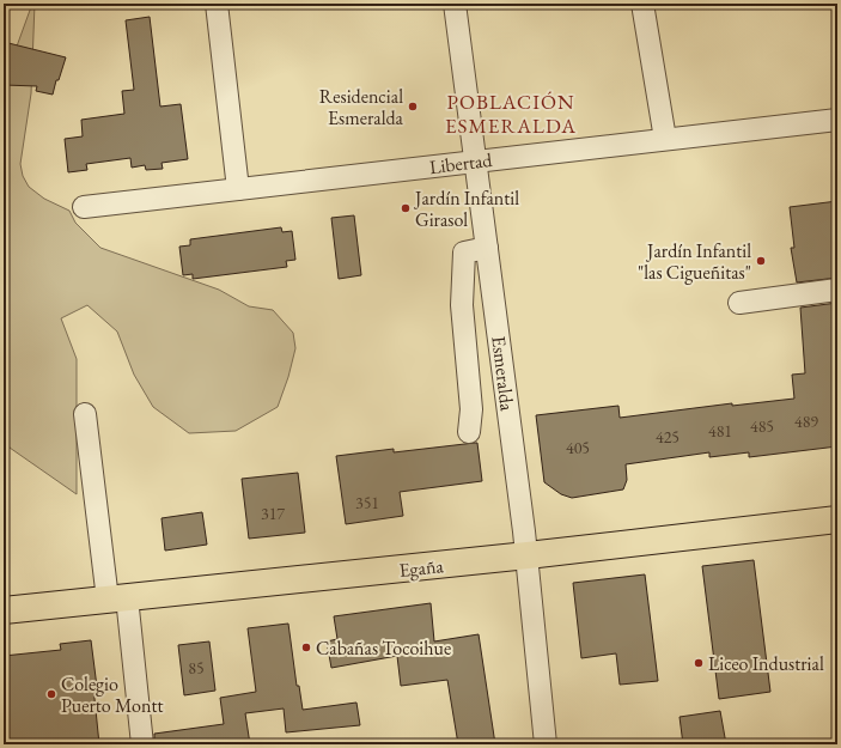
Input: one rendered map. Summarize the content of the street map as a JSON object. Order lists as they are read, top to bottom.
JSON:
{
  "streets": {
    "main road": ["Egaña"],
    "street": ["Libertad", "Esmeralda"]
  },
  "crossings": [
    ["Libertad", "Esmeralda"],
    ["Esmeralda", "Egaña"]
  ],
  "districts": ["POBLACIÓN ESMERALDA"],
  "places": [
    "Residencial Esmeralda",
    "Jardín Infantil Girasol",
    "Jardín Infantil \"las Cigueñitas\"",
    "Cabañas Tocoihue",
    "Liceo Industrial",
    "Colegio Puerto Montt"
  ],
  "house_numbers": [
    "489",
    "485",
    "481",
    "425",
    "405",
    "351",
    "317",
    "85"
  ]
}
